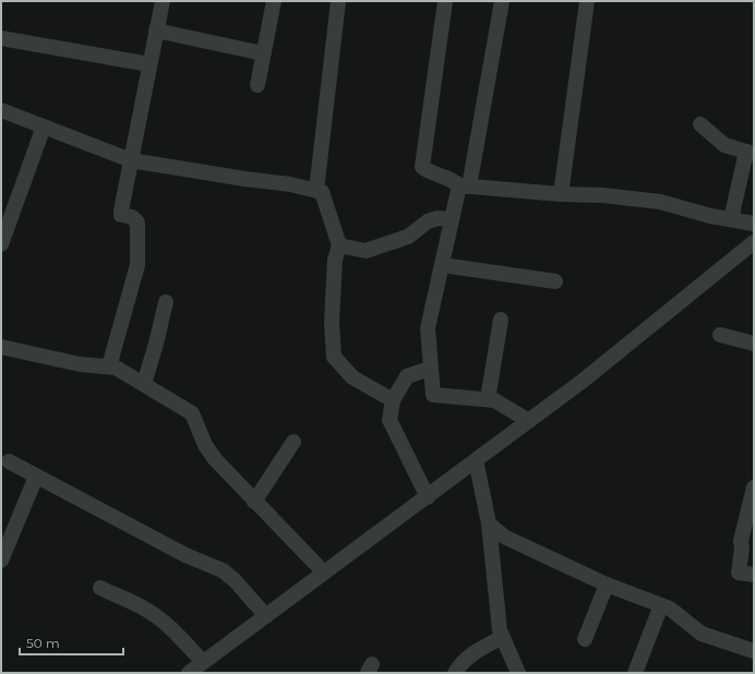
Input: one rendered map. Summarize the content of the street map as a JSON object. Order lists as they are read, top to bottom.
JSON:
{
  "scale_bar": "50 m"
}
